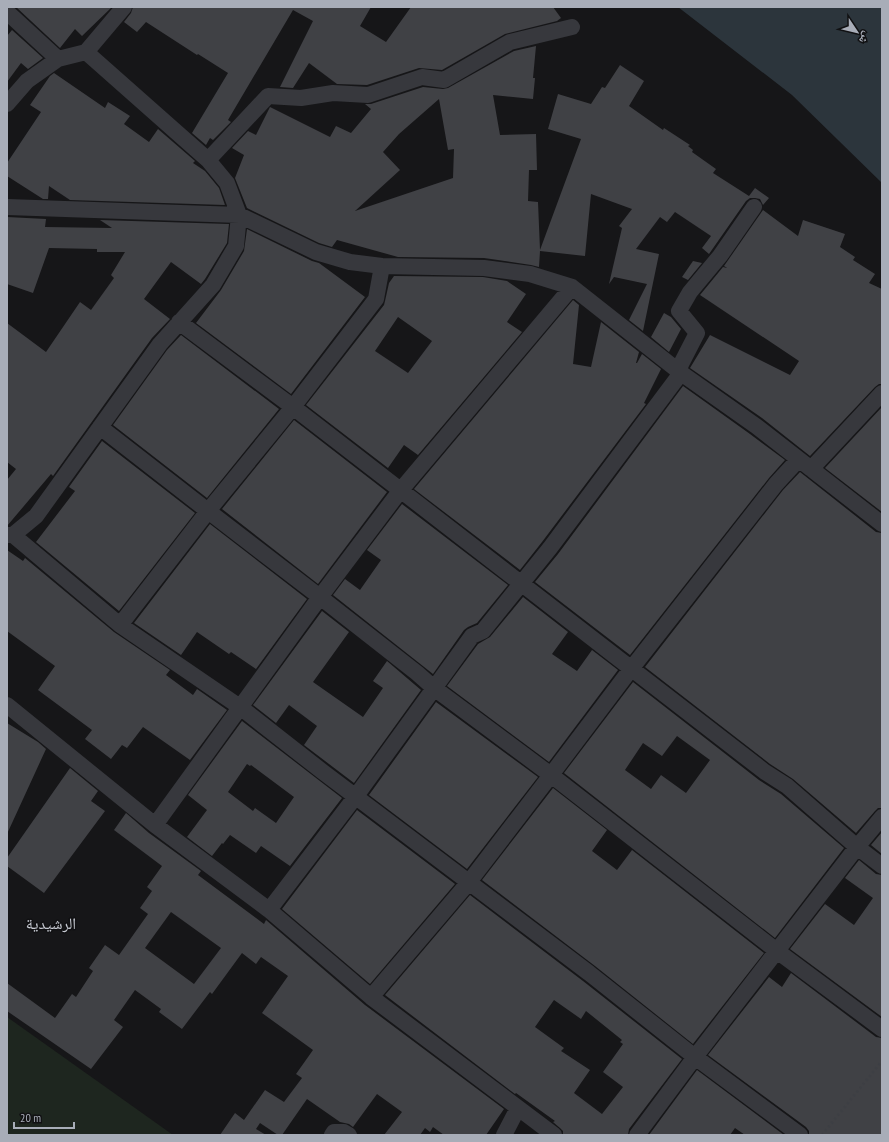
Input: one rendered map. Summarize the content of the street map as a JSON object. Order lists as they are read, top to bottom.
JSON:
{
  "districts": ["الرشيدية"],
  "scale_bar": "20 m",
  "north": "bottom right"
}
